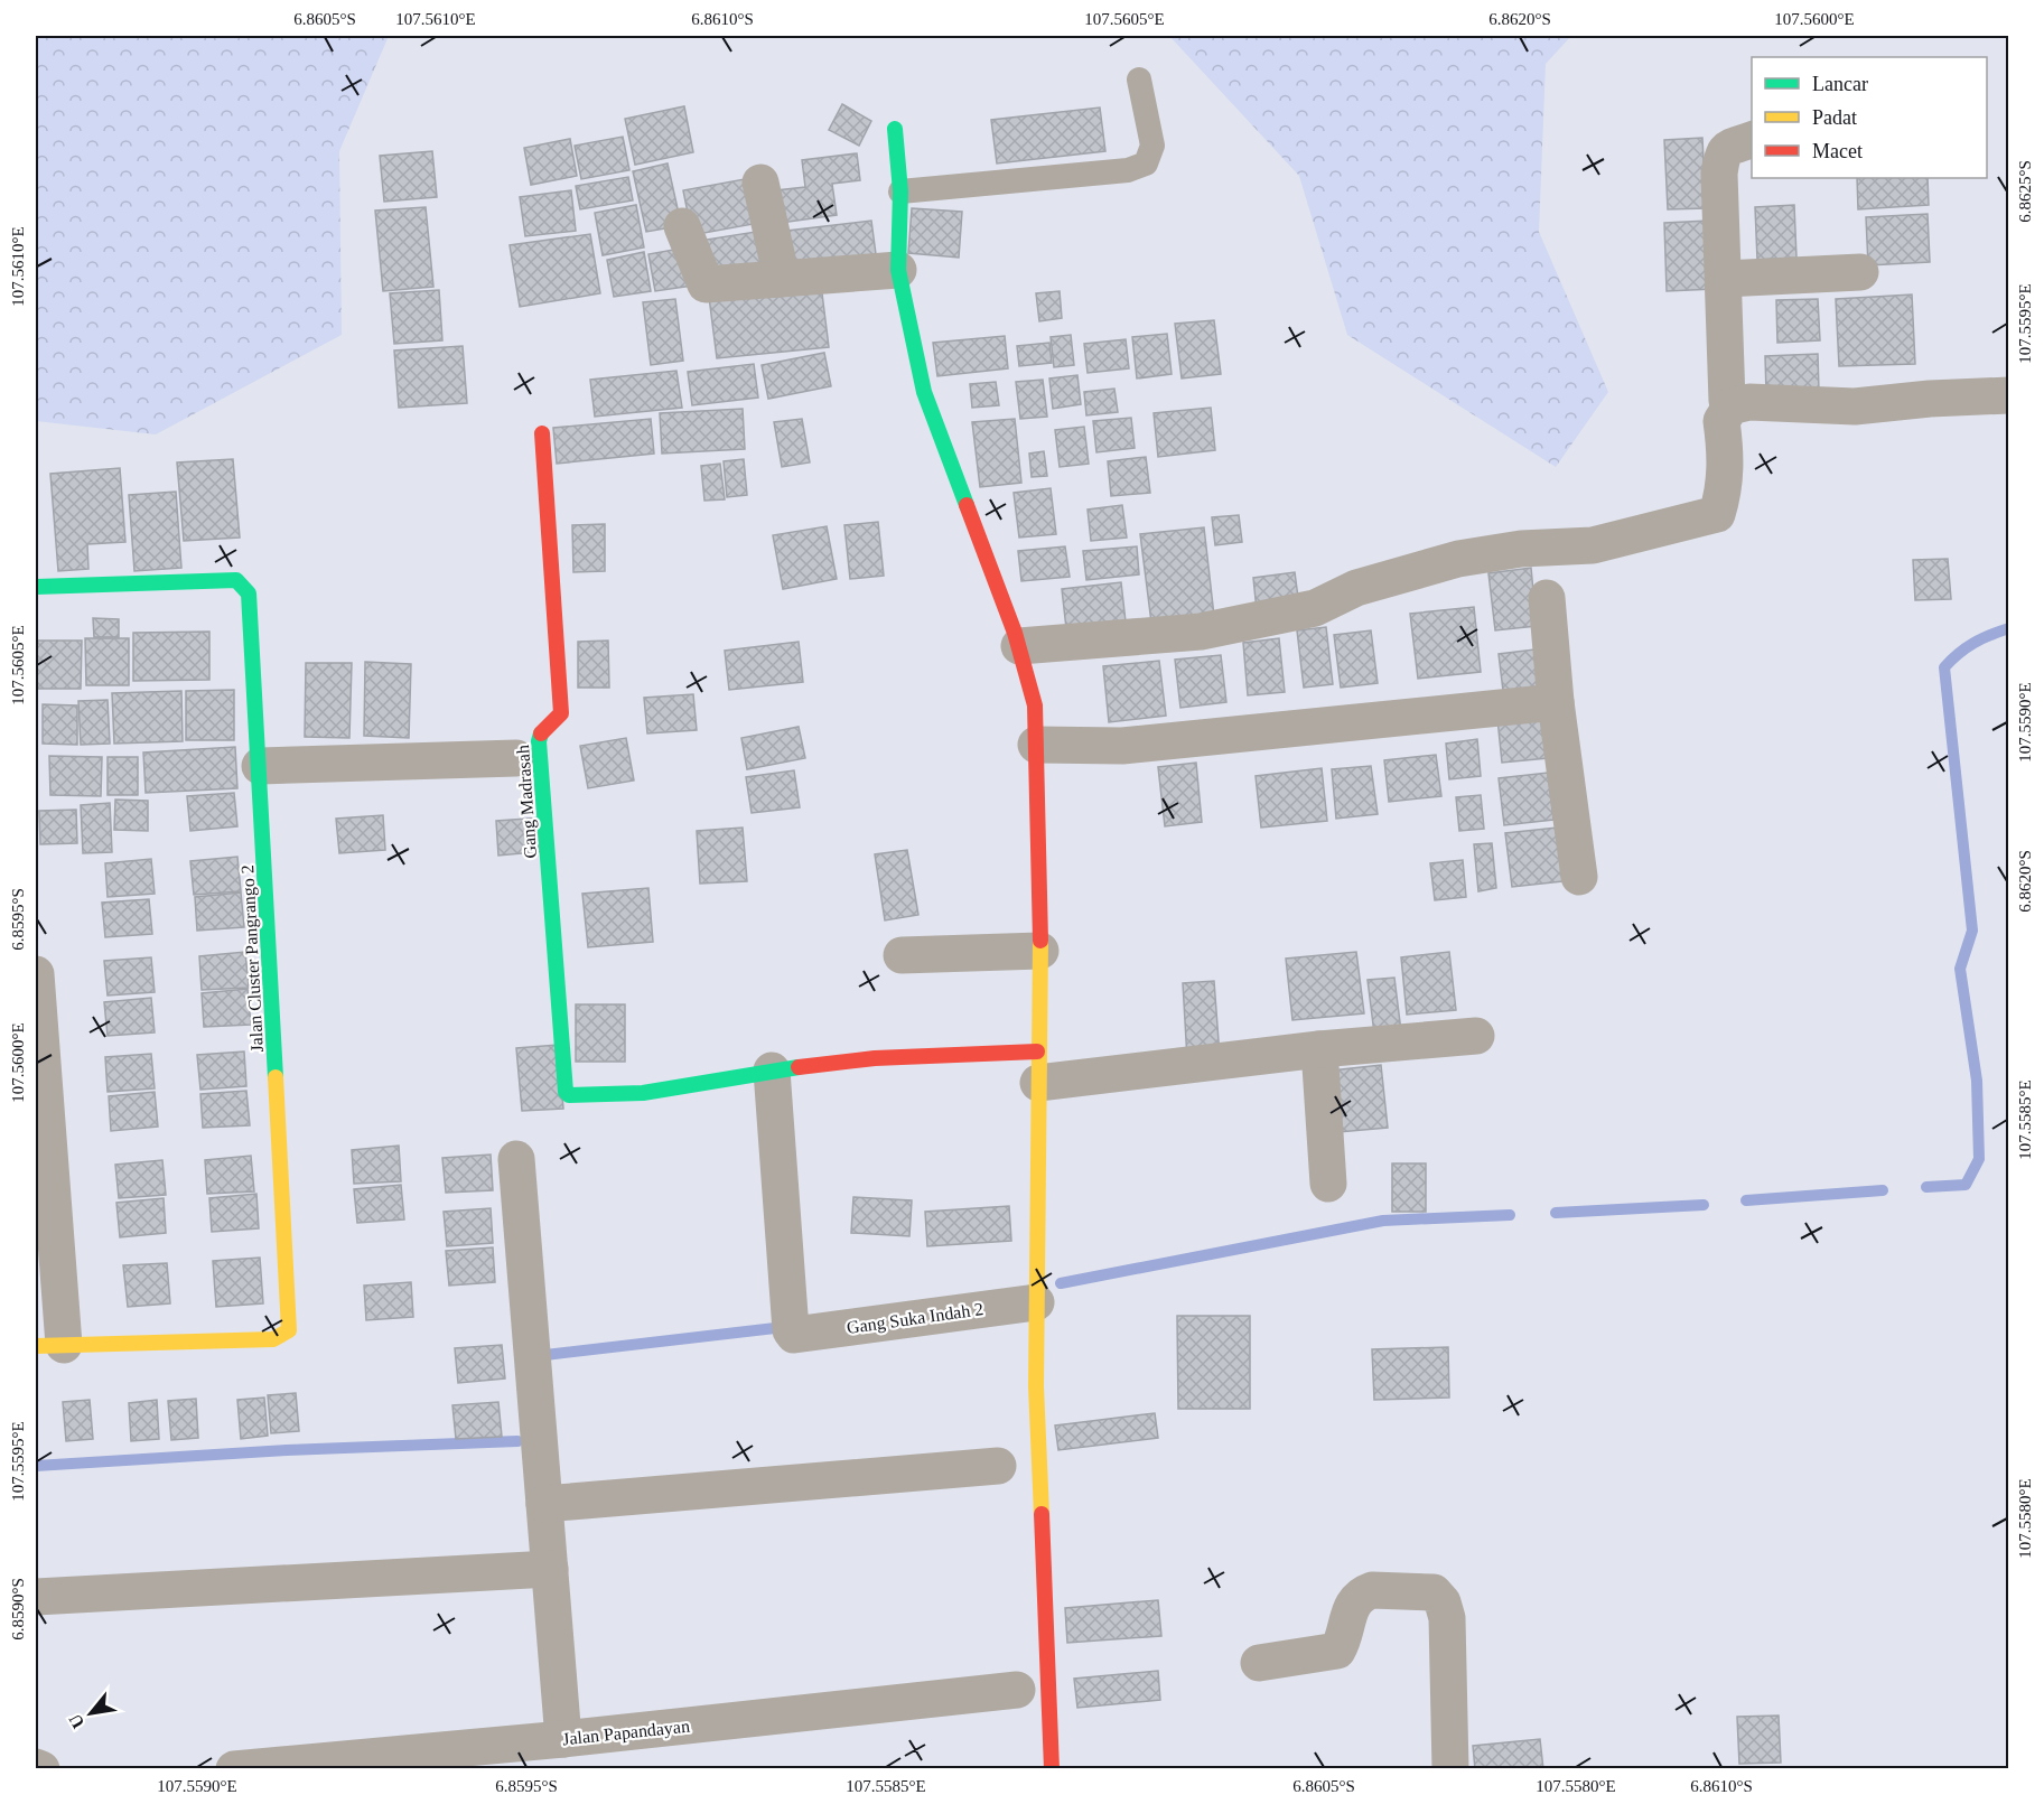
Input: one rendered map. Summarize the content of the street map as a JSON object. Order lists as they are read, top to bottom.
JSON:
{
  "streets": {
    "street": [
      "Gang Madrasah",
      "Jalan Cluster Pangrango 2",
      "Gang Suka Indah 2",
      "Jalan Papandayan"
    ]
  },
  "crossings": [
    ["Gang Madrasah", "Gang Suka Indah 2"]
  ],
  "legend": ["Lancar", "Padat", "Macet"],
  "north": "bottom left",
  "coordinates": [
    "6.8605°S",
    "107.5610°E",
    "6.8610°S",
    "107.5605°E",
    "6.8620°S",
    "107.5600°E",
    "6.8625°S",
    "107.5595°E",
    "107.5590°E",
    "6.8595°S",
    "107.5585°E",
    "107.5580°E",
    "6.8590°S"
  ]
}
